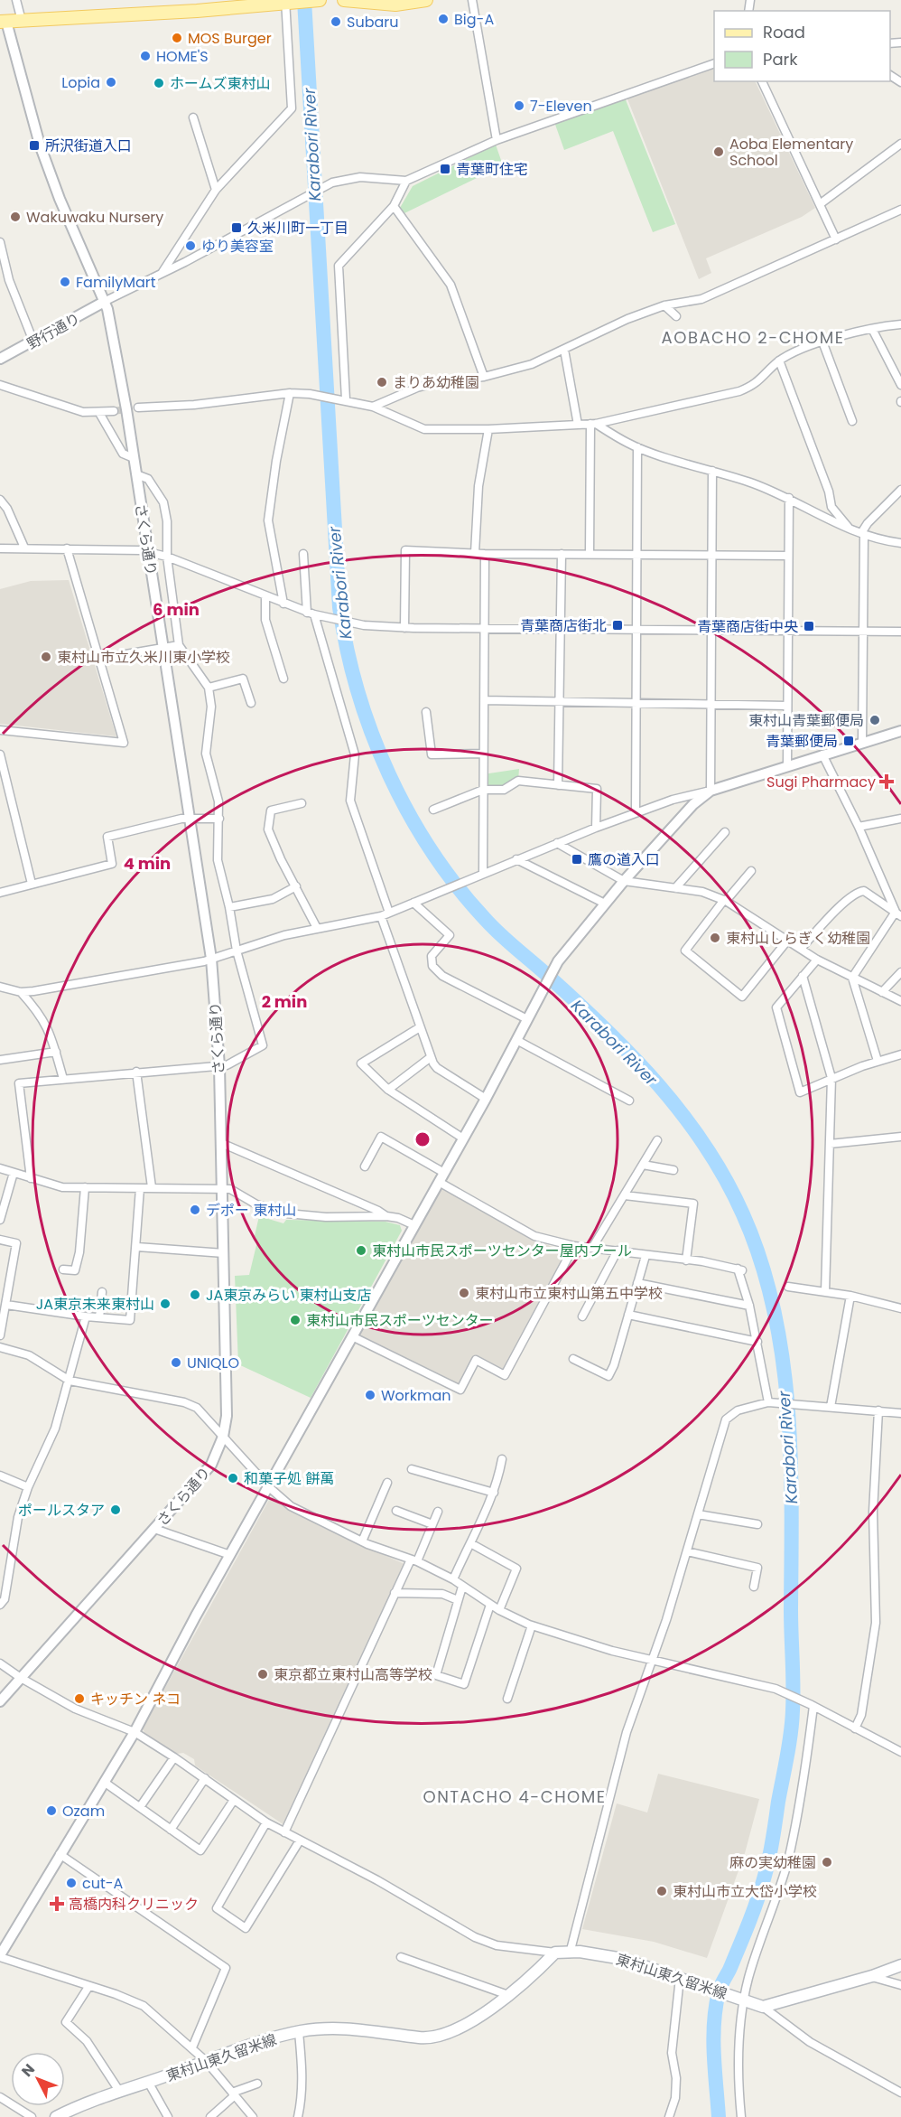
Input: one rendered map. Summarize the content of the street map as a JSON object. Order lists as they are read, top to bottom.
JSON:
{
  "streets": {
    "main road": ["東村山東久留米線"],
    "street": ["野行通り", "さくら通り"]
  },
  "crossings": [
    ["野行通り", "さくら通り"]
  ],
  "districts": ["AOBACHO 2-CHOME", "ONTACHO 4-CHOME"],
  "water": ["Karabori River"],
  "places": {
    "other": [
      "Big-A",
      "Subaru",
      "MOS Burger",
      "HOME'S",
      "Lopia",
      "ホームズ東村山",
      "7-Eleven",
      "Aoba Elementary School",
      "Wakuwaku Nursery",
      "ゆり美容室",
      "FamilyMart",
      "まりあ幼稚園",
      "東村山市立久米川東小学校",
      "東村山青葉郵便局",
      "東村山しらぎく幼稚園",
      "デポー 東村山",
      "東村山市民スポーツセンター屋内プール",
      "東村山市立東村山第五中学校",
      "JA東京みらい 東村山支店",
      "JA東京未来東村山",
      "東村山市民スポーツセンター",
      "UNIQLO",
      "Workman",
      "和菓子処 餅萬",
      "ポールスタア",
      "東京都立東村山高等学校",
      "キッチン ネコ",
      "Ozam",
      "麻の実幼稚園",
      "cut-A",
      "東村山市立大岱小学校"
    ],
    "transit": [
      "所沢街道入口",
      "青葉町住宅",
      "久米川町一丁目",
      "青葉商店街北",
      "青葉商店街中央",
      "青葉郵便局",
      "鷹の道入口"
    ],
    "health": ["Sugi Pharmacy", "高橋内科クリニック"]
  },
  "legend": ["Road", "Park"],
  "north": "top left",
  "rings": ["6 min", "4 min", "2 min"]
}
